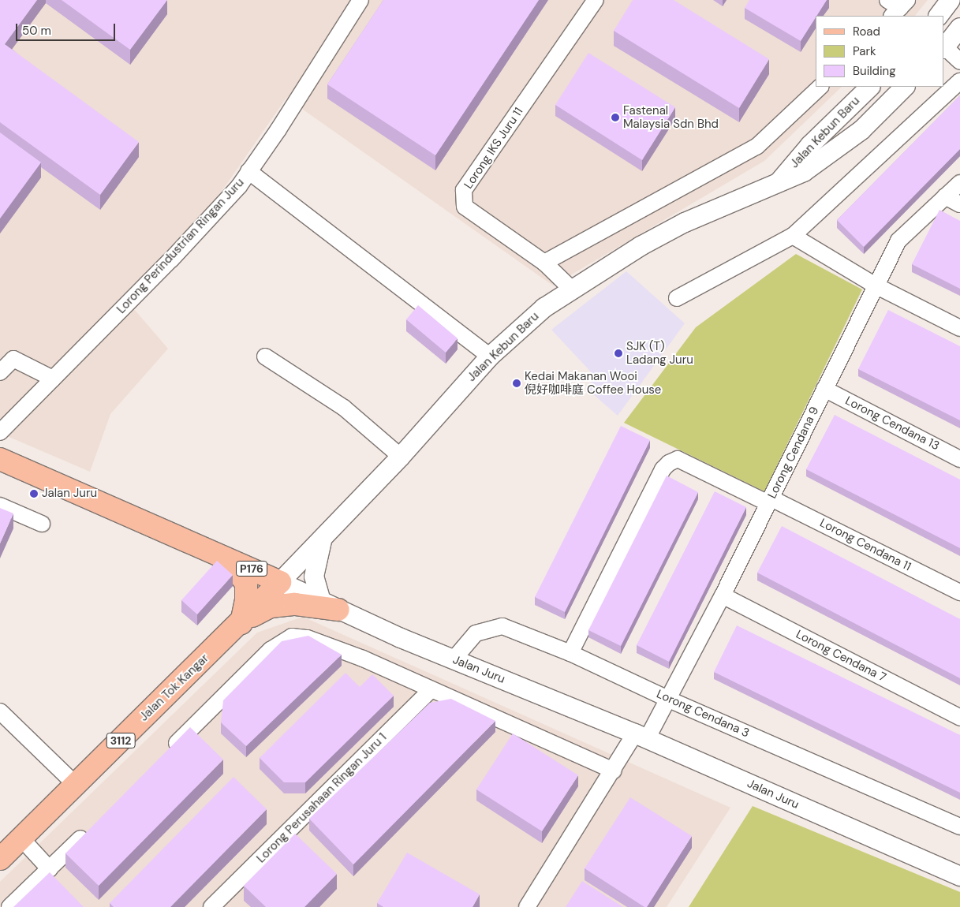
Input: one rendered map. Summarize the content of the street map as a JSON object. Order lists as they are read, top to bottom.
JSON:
{
  "streets": {
    "main road": [
      "P176",
      "Jalan Juru",
      "Jalan Tok Kangar",
      "3112"
    ],
    "street": [
      "Jalan Kebun Baru",
      "Lorong IKS Juru 11",
      "Lorong Perindustrian Ringan Juru",
      "Lorong Cendana 13",
      "Lorong Cendana 9",
      "Lorong Cendana 11",
      "Lorong Cendana 7",
      "Lorong Cendana 3",
      "Lorong Perusahaan Ringan Juru 1"
    ]
  },
  "crossings": [
    ["Jalan Kebun Baru", "Lorong IKS Juru 11"],
    ["Jalan Kebun Baru", "Jalan Juru"],
    ["Jalan Kebun Baru", "Jalan Tok Kangar"],
    ["Lorong Cendana 13", "Lorong Cendana 9"],
    ["Lorong Cendana 9", "Lorong Cendana 11"],
    ["Lorong Cendana 9", "Lorong Cendana 7"],
    ["Lorong Cendana 9", "Jalan Juru"],
    ["Lorong Cendana 9", "Lorong Cendana 3"],
    ["Lorong Cendana 11", "Lorong Cendana 3"],
    ["Jalan Juru", "Jalan Tok Kangar"],
    ["Jalan Juru", "Lorong Cendana 3"]
  ],
  "places": [
    "Fastenal Malaysia Sdn Bhd",
    "SJK (T) Ladang Juru",
    "Kedai Makanan Wooi 倪好咖啡庭 Coffee House",
    "Jalan Juru"
  ],
  "legend": ["Road", "Park", "Building"],
  "scale_bar": "50 m"
}
